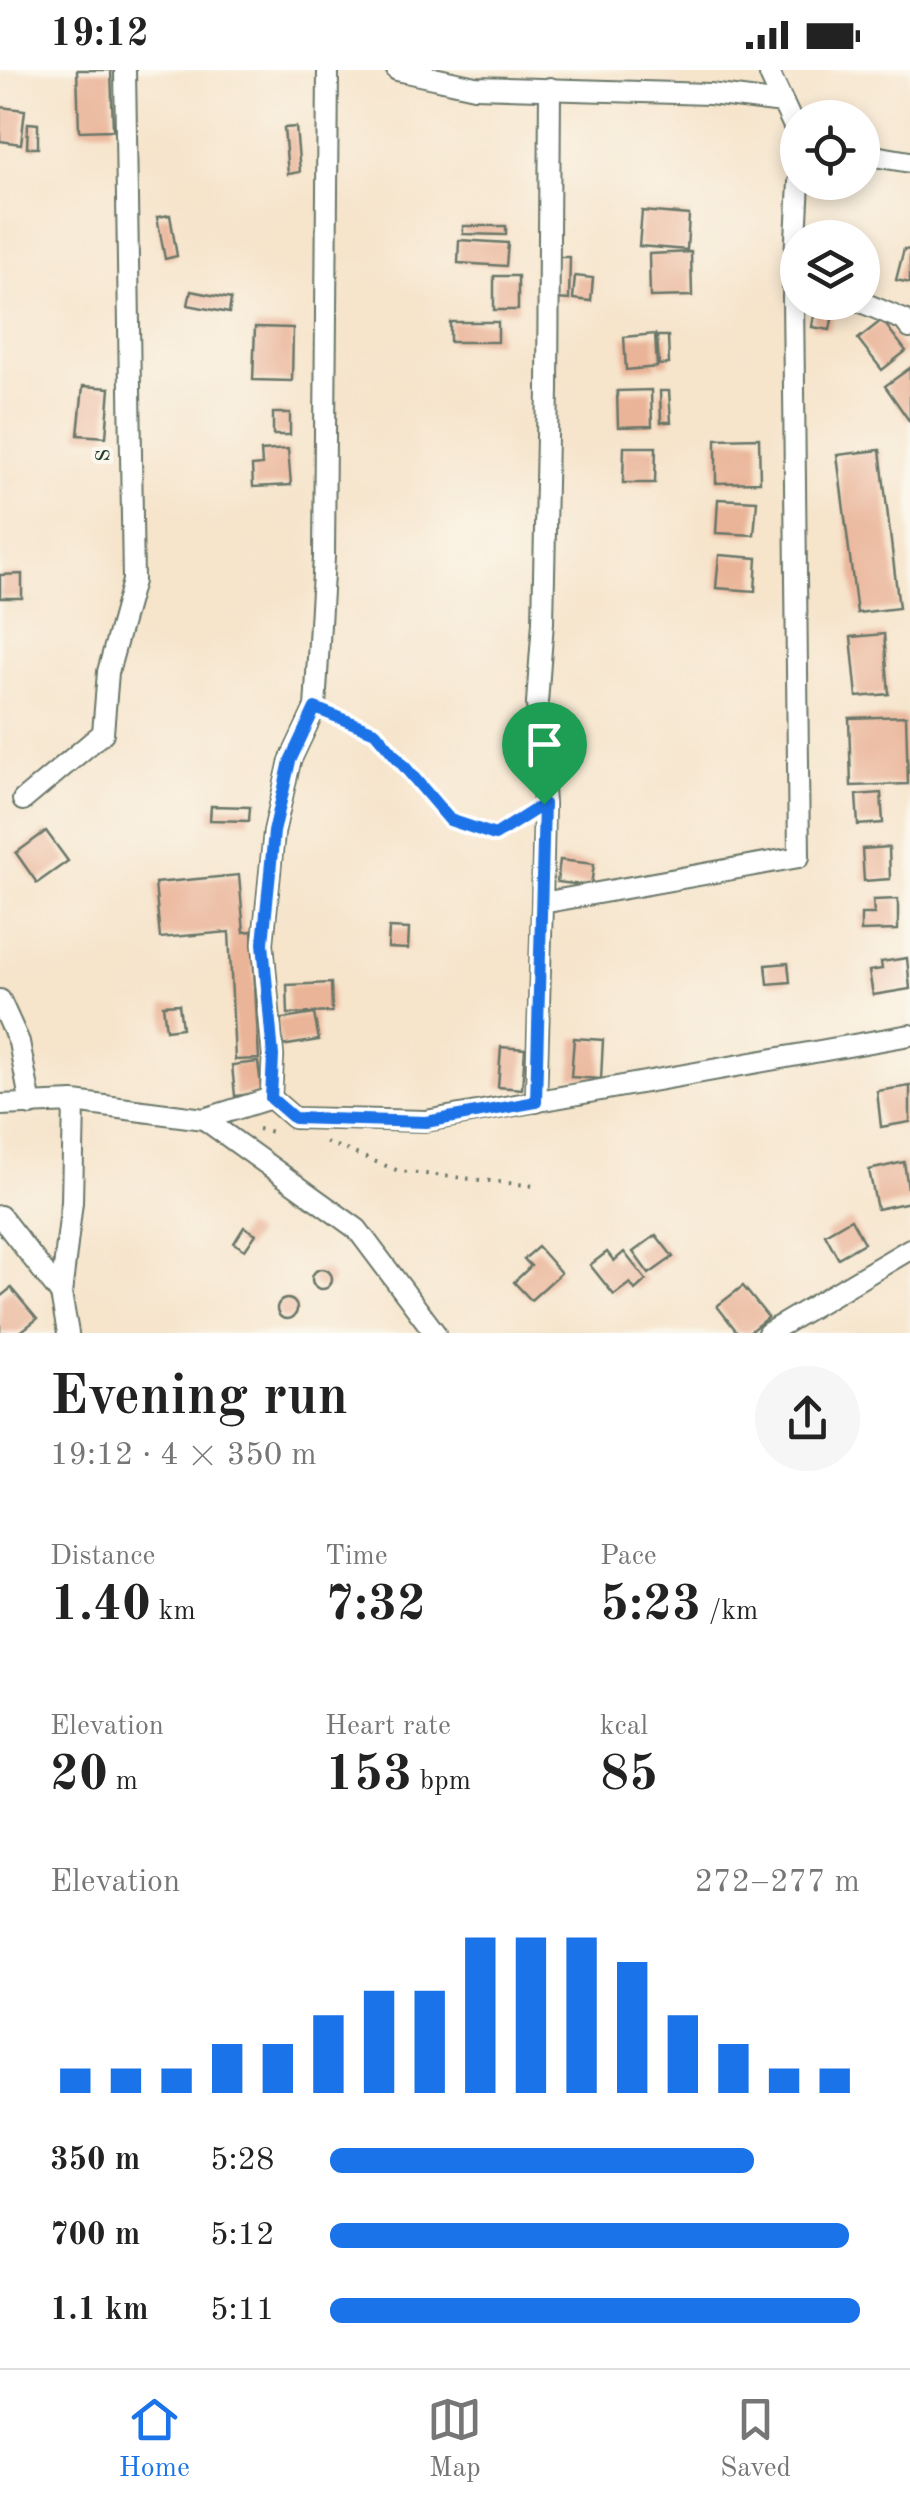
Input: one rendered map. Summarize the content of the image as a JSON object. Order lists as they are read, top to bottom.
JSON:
{
  "streets": {
    "street": ["s"]
  },
  "page": {
    "status": "19:12",
    "heading": ["Evening run", "19:12 · 4 × 350 m"],
    "stats": [
      ["Distance", "1.40 km"],
      ["Time", "7:32"],
      ["Pace", "5:23 /km"],
      ["Elevation", "20 m"],
      ["Heart rate", "153 bpm"],
      ["kcal", "85"]
    ],
    "chart": ["Elevation", "272–277 m"],
    "list": [
      {
        "name": "350 m",
        "note": "5:28"
      },
      {
        "name": "700 m",
        "note": "5:12"
      },
      {
        "name": "1.1 km",
        "note": "5:11"
      }
    ],
    "tabs": ["Home", "Map", "Saved"]
  }
}
